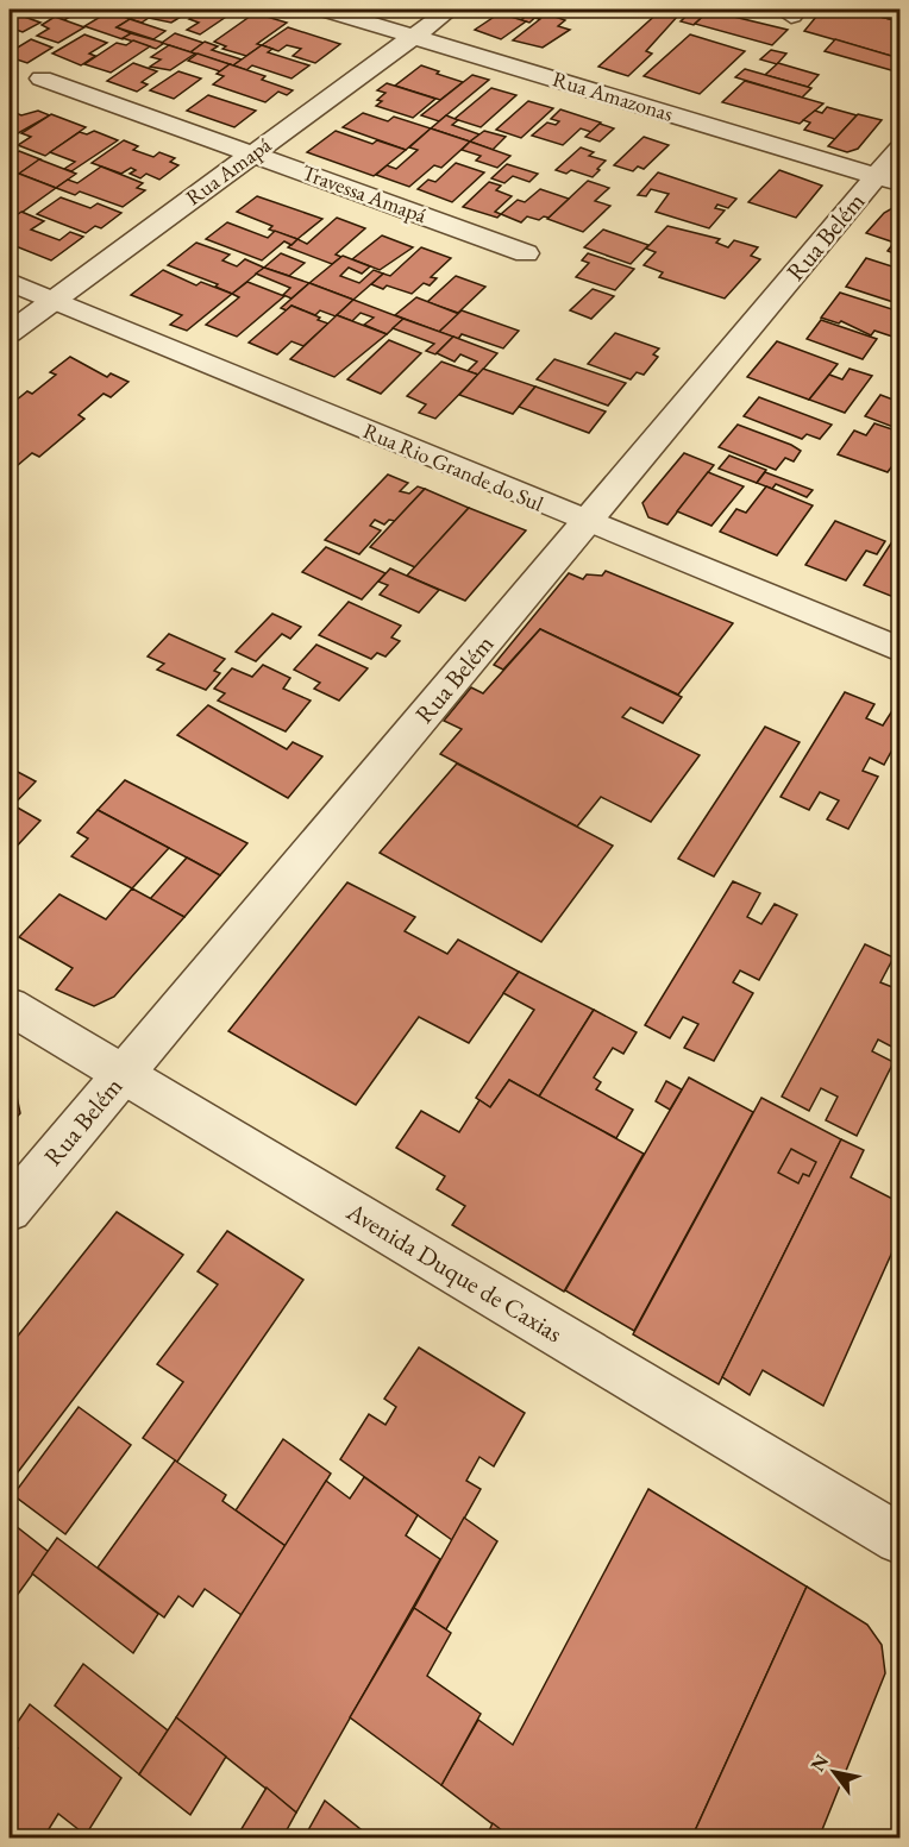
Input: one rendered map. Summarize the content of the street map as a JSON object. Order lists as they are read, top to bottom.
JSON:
{
  "streets": {
    "street": [
      "Rua Amazonas",
      "Rua Amapá",
      "Travessa Amapá",
      "Rua Belém",
      "Rua Rio Grande do Sul",
      "Avenida Duque de Caxias"
    ]
  },
  "crossings": [
    ["Rua Amazonas", "Rua Amapá"],
    ["Rua Amazonas", "Rua Belém"],
    ["Rua Amapá", "Travessa Amapá"],
    ["Rua Amapá", "Rua Rio Grande do Sul"],
    ["Rua Belém", "Rua Rio Grande do Sul"],
    ["Rua Belém", "Avenida Duque de Caxias"]
  ],
  "north": "top left"
}
